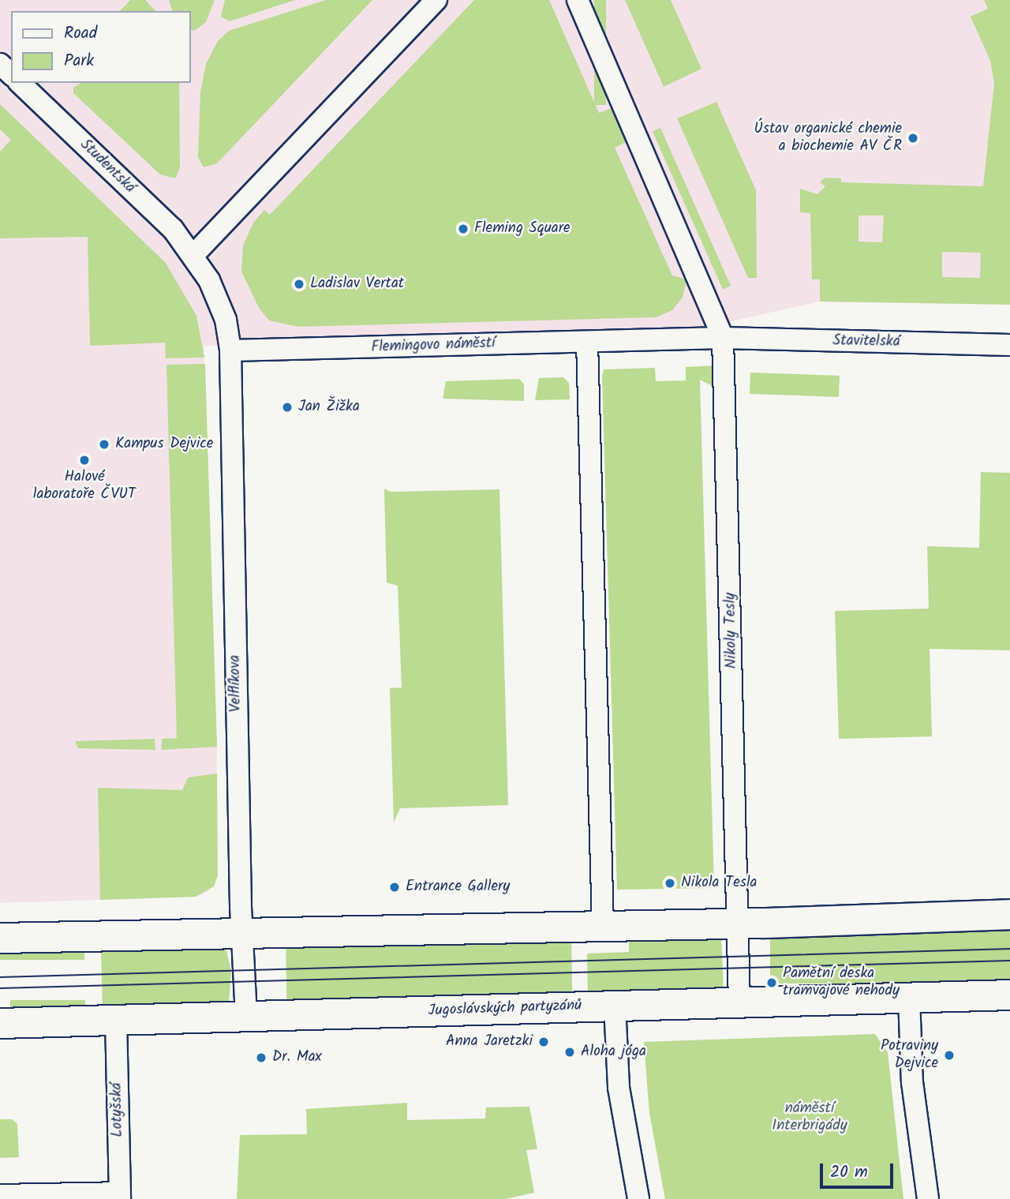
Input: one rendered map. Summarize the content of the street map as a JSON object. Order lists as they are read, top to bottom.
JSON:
{
  "streets": {
    "main road": ["Jugoslávských partyzánů"],
    "street": [
      "Studentská",
      "Stavitelská",
      "Flemingovo náměstí",
      "Nikoly Tesly",
      "Velflíkova",
      "Lotyšská"
    ]
  },
  "crossings": [
    ["Stavitelská", "Flemingovo náměstí"],
    ["Stavitelská", "Nikoly Tesly"],
    ["Flemingovo náměstí", "Nikoly Tesly"],
    ["Flemingovo náměstí", "Velflíkova"],
    ["Nikoly Tesly", "Jugoslávských partyzánů"],
    ["Velflíkova", "Jugoslávských partyzánů"],
    ["Jugoslávských partyzánů", "Lotyšská"]
  ],
  "parks": ["náměstí Interbrigády"],
  "places": [
    "Ústav organické chemie a biochemie AV ČR",
    "Fleming Square",
    "Ladislav Vertat",
    "Jan Žižka",
    "Kampus Dejvice",
    "Halové laboratoře ČVUT",
    "Nikola Tesla",
    "Entrance Gallery",
    "Pamětní deska tramvajové nehody",
    "Anna Jaretzki",
    "Aloha jóga",
    "Potraviny Dejvice",
    "Dr. Max"
  ],
  "legend": ["Road", "Park"],
  "scale_bar": "20 m"
}
